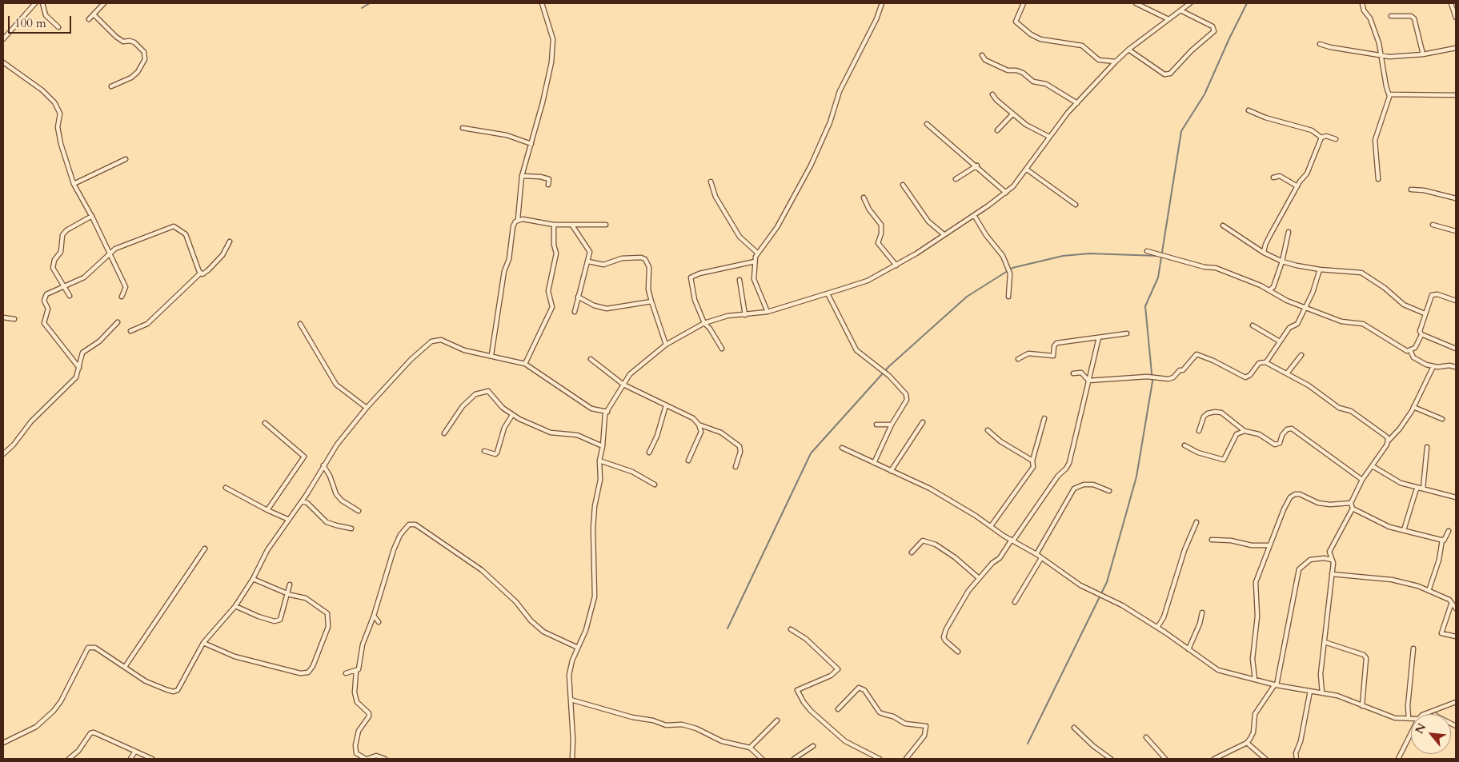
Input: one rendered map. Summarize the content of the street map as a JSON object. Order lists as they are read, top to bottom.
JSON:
{
  "scale_bar": "100 m",
  "north": "top left"
}
